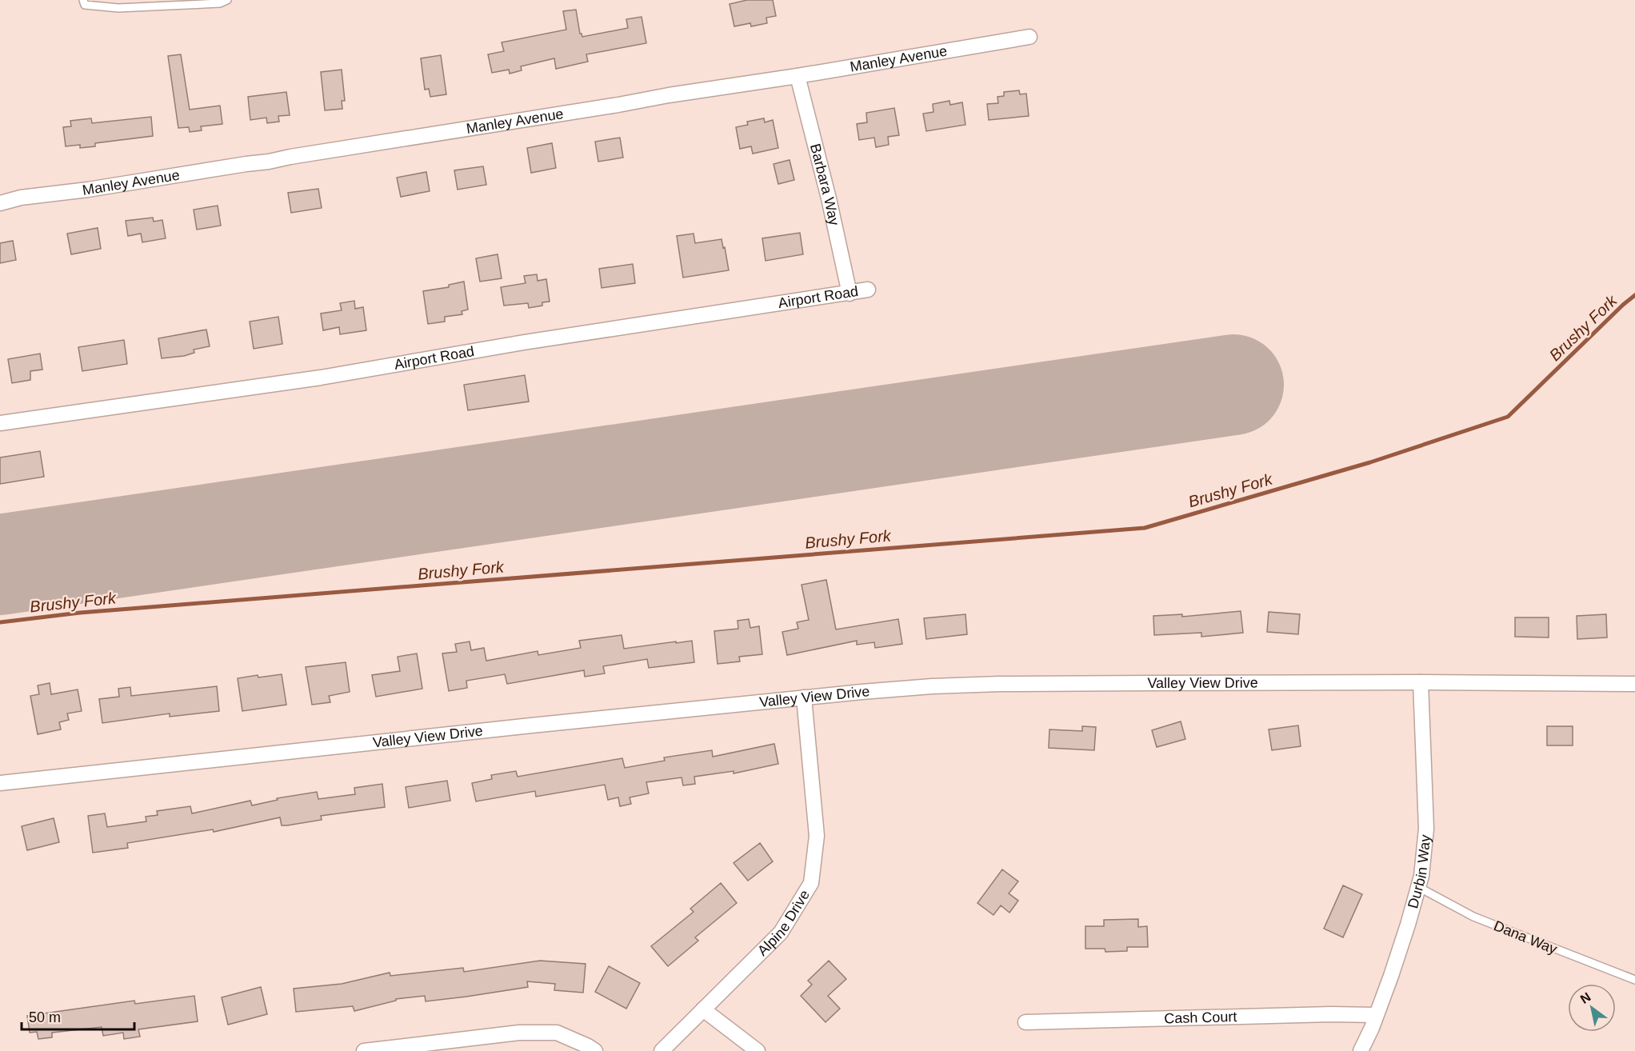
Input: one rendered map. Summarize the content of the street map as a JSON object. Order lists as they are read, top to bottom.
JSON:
{
  "streets": {
    "street": [
      "Manley Avenue",
      "Barbara Way",
      "Airport Road",
      "Valley View Drive",
      "Durbin Way",
      "Alpine Drive",
      "Cash Court"
    ],
    "lane": ["Dana Way"]
  },
  "crossings": [
    ["Manley Avenue", "Barbara Way"],
    ["Barbara Way", "Airport Road"],
    ["Valley View Drive", "Durbin Way"],
    ["Valley View Drive", "Alpine Drive"],
    ["Durbin Way", "Dana Way"],
    ["Durbin Way", "Cash Court"]
  ],
  "water": ["Brushy Fork"],
  "scale_bar": "50 m",
  "north": "top left"
}
